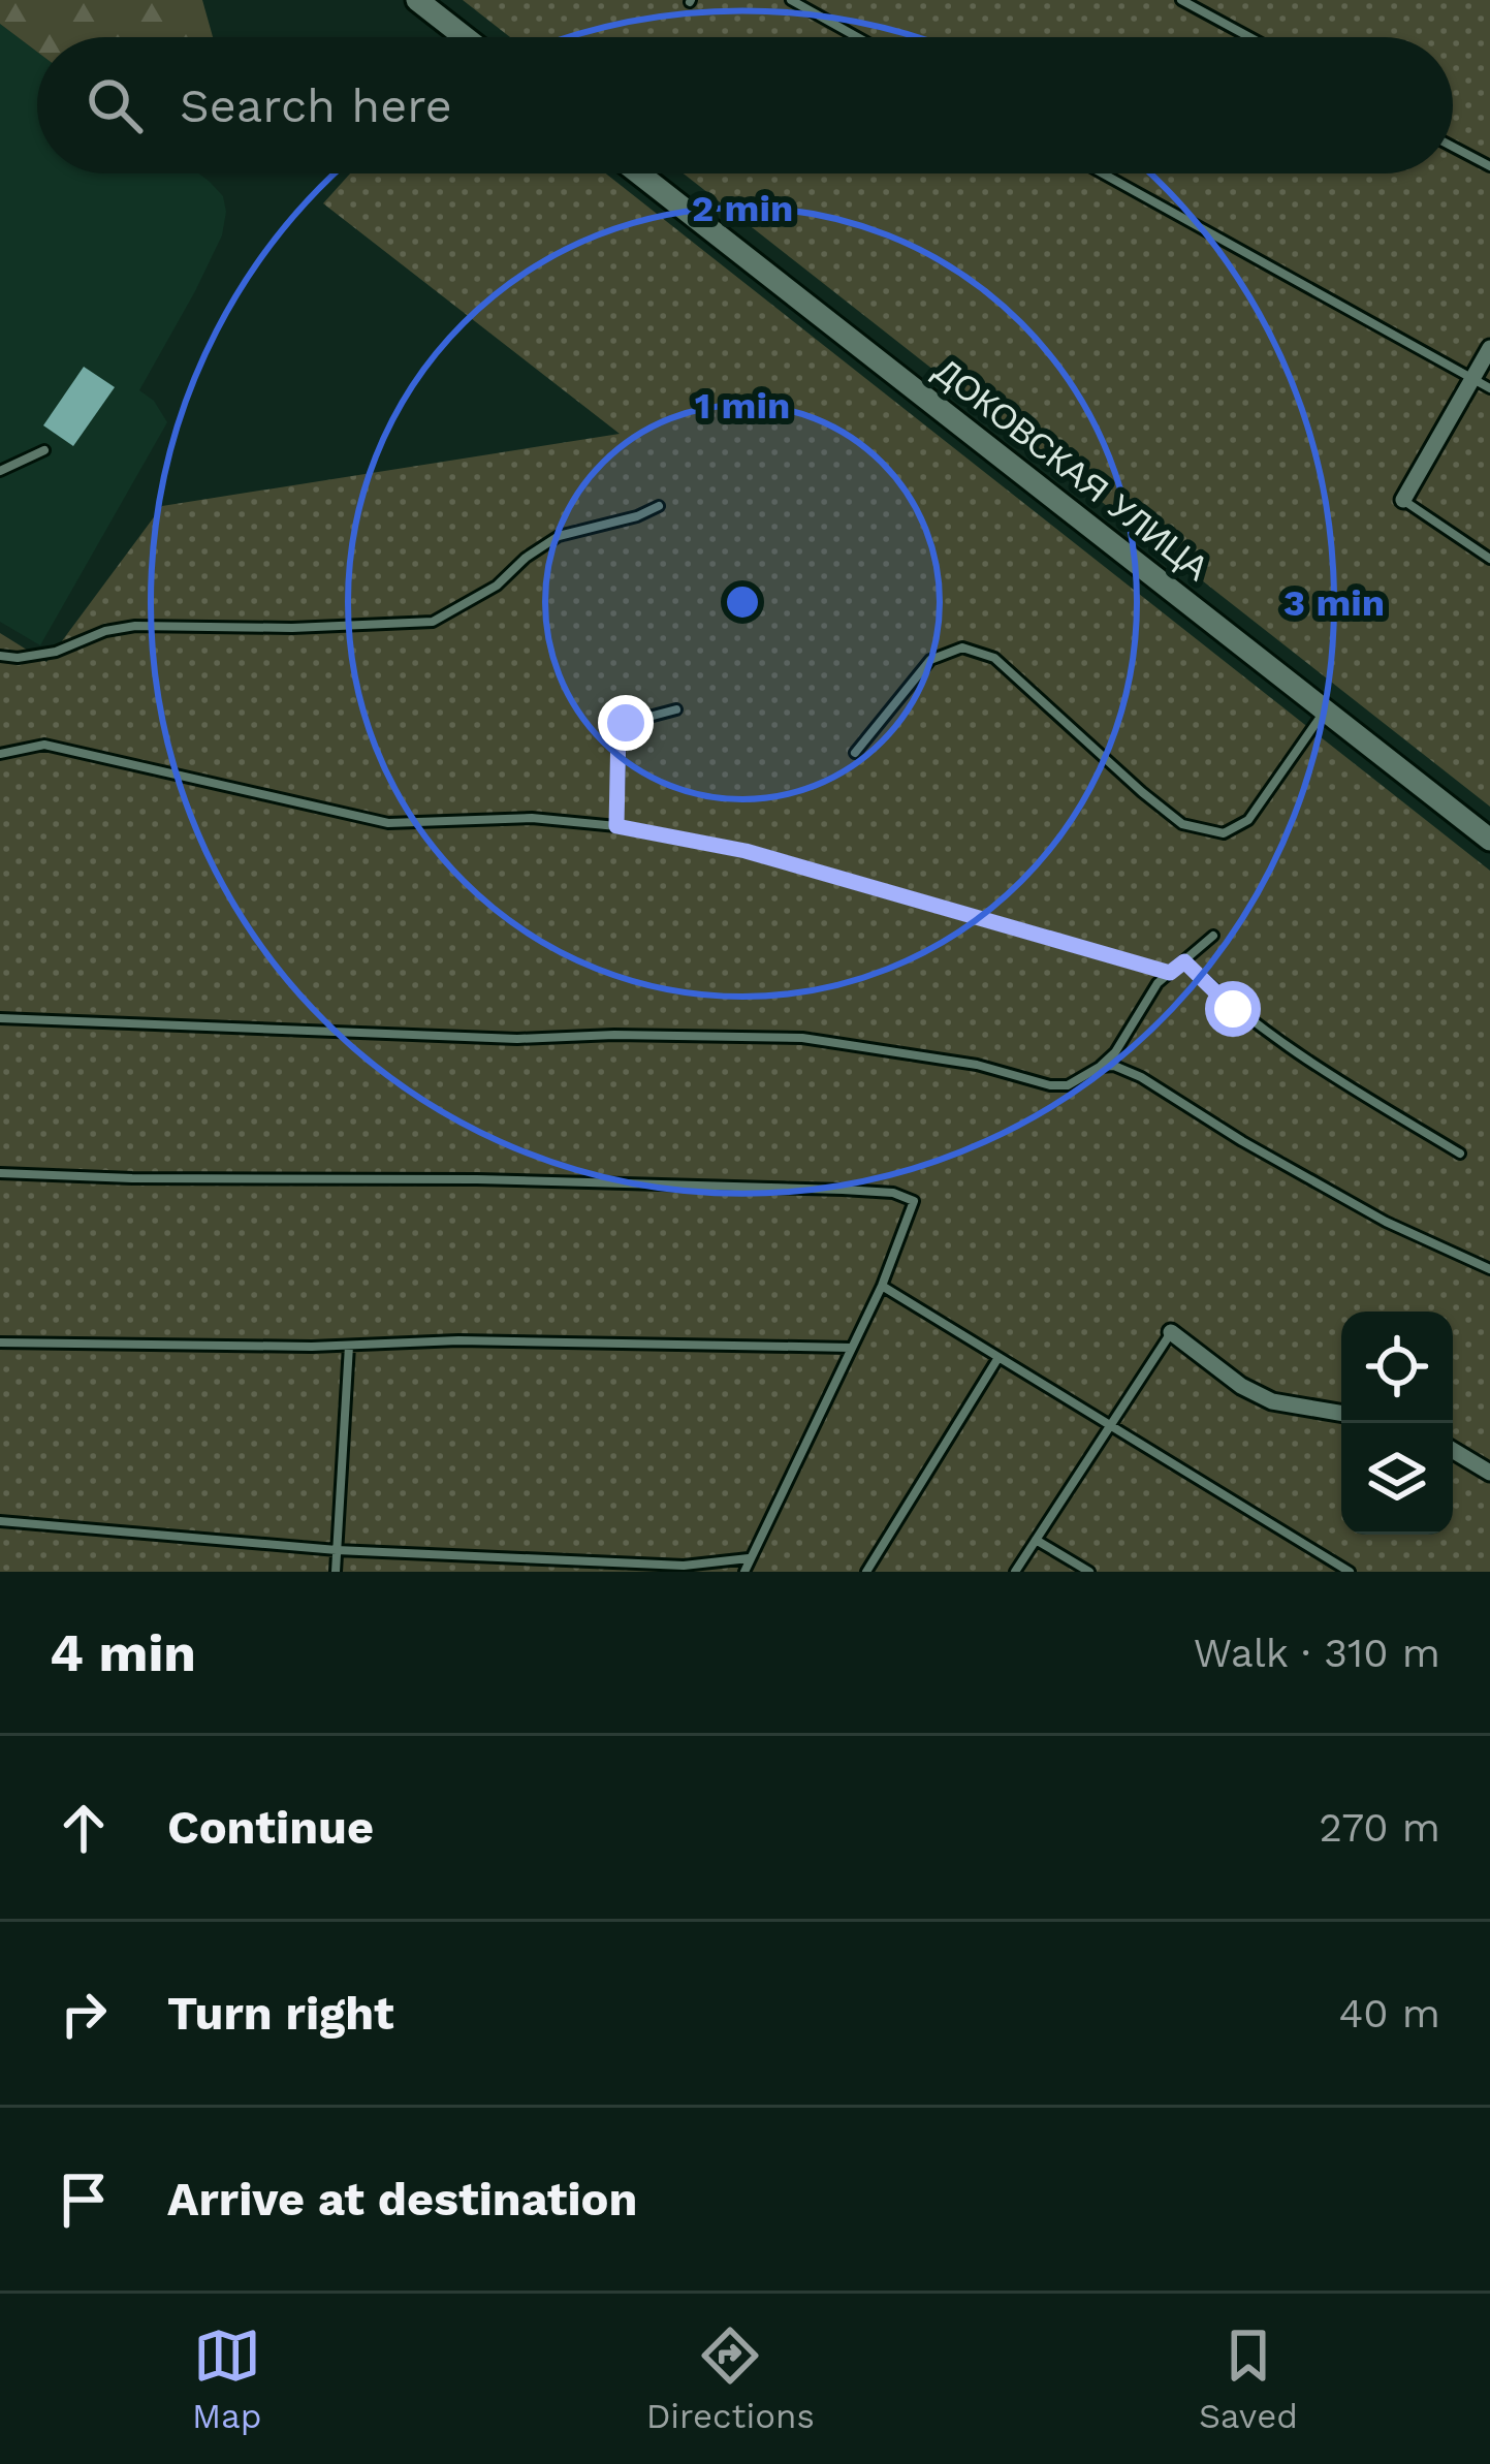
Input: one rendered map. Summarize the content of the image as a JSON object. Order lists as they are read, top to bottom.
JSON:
{
  "streets": {
    "street": ["ДОКОВСКАЯ УЛИЦА"]
  },
  "page": {
    "search": "Search here",
    "heading": ["4 min", "Walk · 310 m"],
    "list": [
      ["Continue", "270 m"],
      ["Turn right", "40 m"],
      "Arrive at destination"
    ],
    "nav": ["Map", "Directions", "Saved"]
  },
  "rings": ["2 min", "1 min", "3 min"]
}
